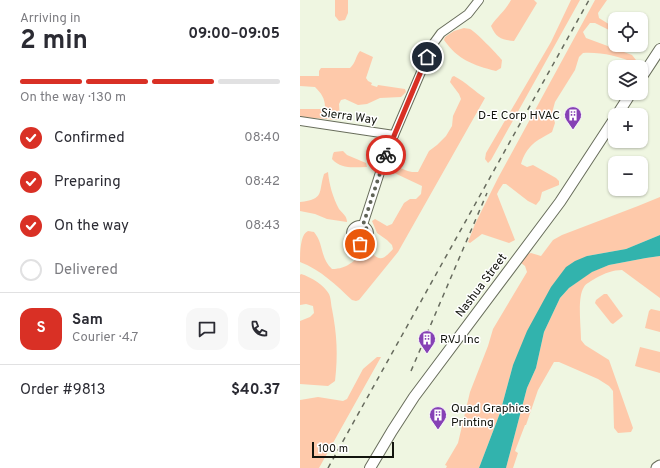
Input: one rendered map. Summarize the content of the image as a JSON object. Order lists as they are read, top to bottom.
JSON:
{
  "streets": {
    "main road": ["Nashua Street"],
    "street": ["Sierra Way"]
  },
  "places": {
    "building": ["D-E Corp HVAC", "RVJ Inc", "Quad Graphics Printing"]
  },
  "scale_bar": "100 m",
  "page": {
    "heading": ["2 min", "Arriving in", "09:00–09:05"],
    "panel": [
      "Sam",
      "Courier · 4.7",
      "Order #9813",
      "$40.37"
    ],
    "map_buttons": ["+", "−"],
    "bar": "On the way · 130 m",
    "list": [
      ["Confirmed", "08:40"],
      ["Preparing", "08:42"],
      ["On the way", "08:43"],
      "Delivered"
    ],
    "round": "S",
    "scale": "100 m"
  }
}
